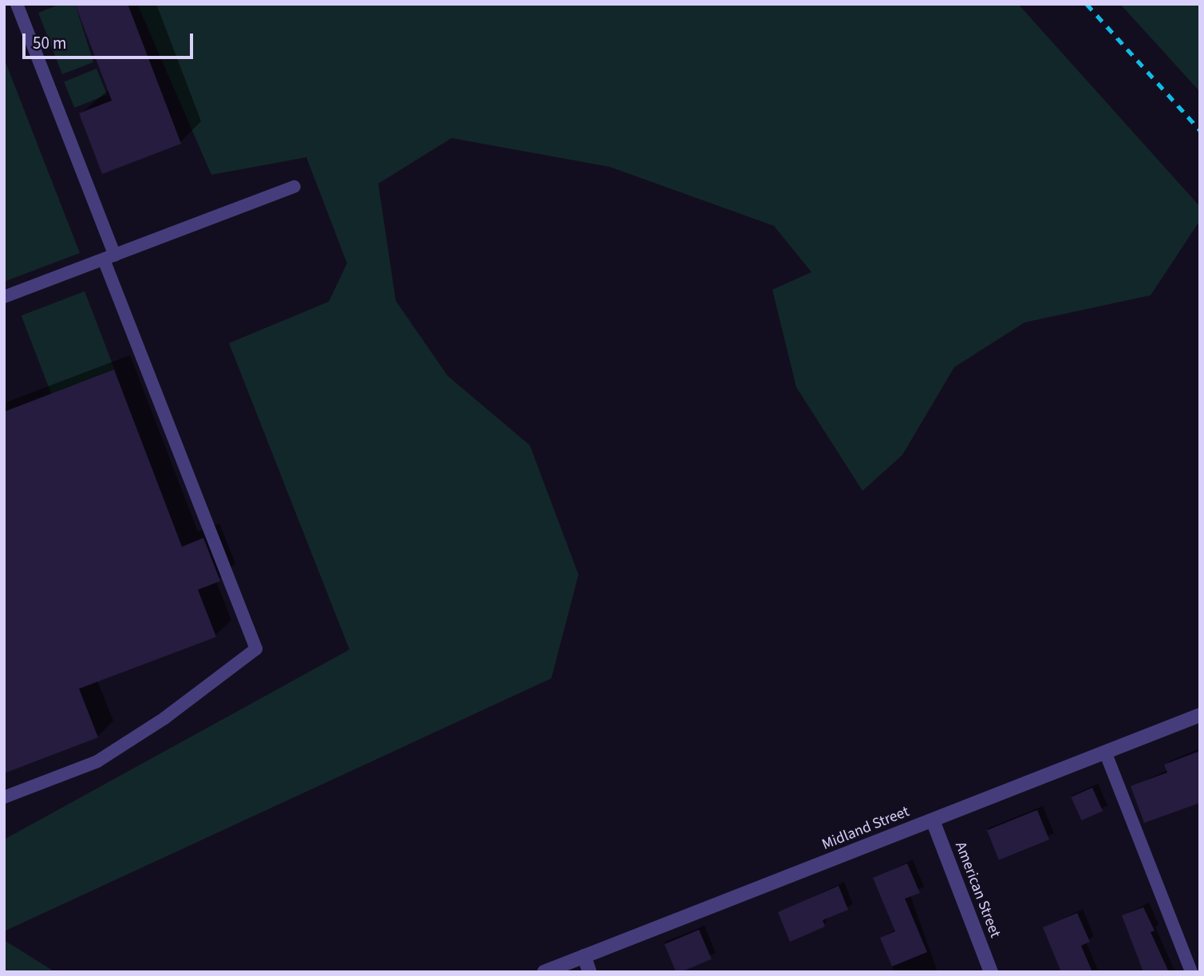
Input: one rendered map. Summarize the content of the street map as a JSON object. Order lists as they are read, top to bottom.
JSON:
{
  "streets": {
    "street": ["Midland Street", "American Street"]
  },
  "crossings": [
    ["Midland Street", "American Street"]
  ],
  "scale_bar": "50 m"
}
